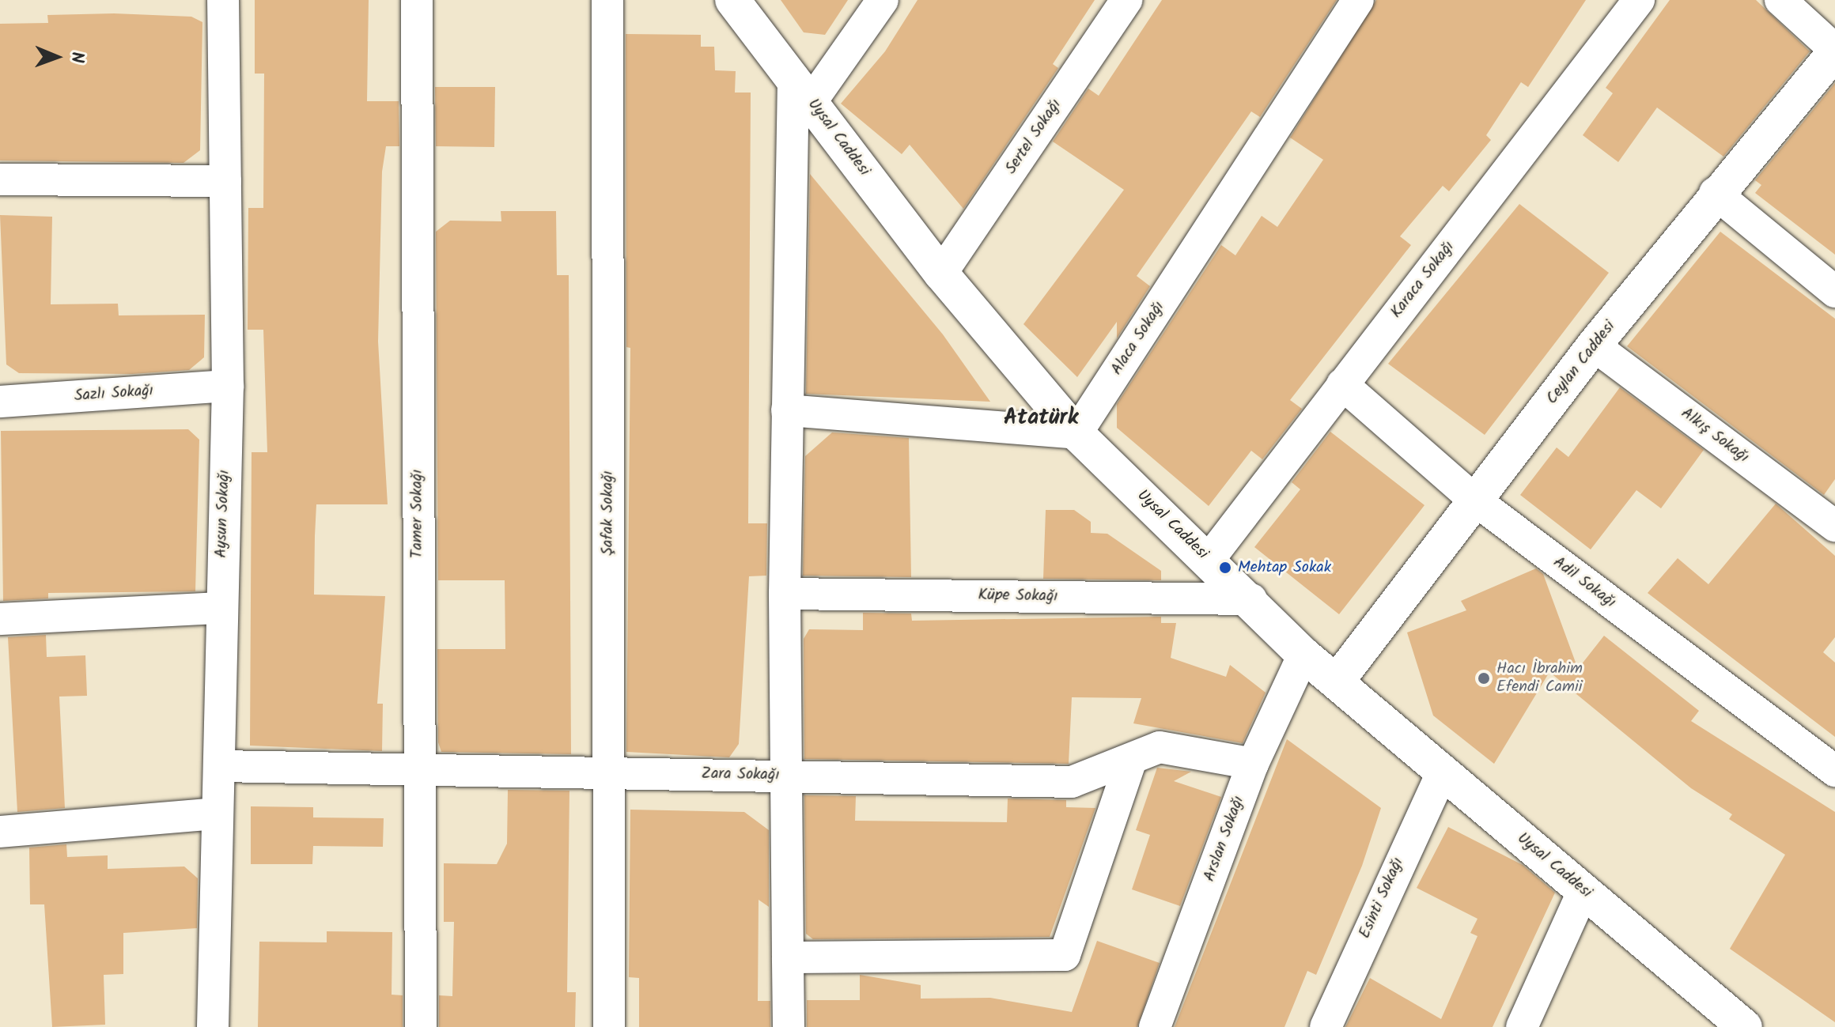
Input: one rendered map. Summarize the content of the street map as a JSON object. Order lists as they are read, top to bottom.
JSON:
{
  "streets": {
    "street": [
      "Sertel Sokağı",
      "Uysal Caddesi",
      "Karaca Sokağı",
      "Alaca Sokağı",
      "Ceylan Caddesi",
      "Sazlı Sokağı",
      "Alkış Sokağı",
      "Şafak Sokağı",
      "Aysun Sokağı",
      "Tamer Sokağı",
      "Adil Sokağı",
      "Küpe Sokağı",
      "Zara Sokağı",
      "Arslan Sokağı",
      "Esinti Sokağı"
    ]
  },
  "crossings": [
    ["Sertel Sokağı", "Uysal Caddesi"],
    ["Uysal Caddesi", "Karaca Sokağı"],
    ["Uysal Caddesi", "Alaca Sokağı"],
    ["Uysal Caddesi", "Ceylan Caddesi"],
    ["Uysal Caddesi", "Küpe Sokağı"],
    ["Uysal Caddesi", "Arslan Sokağı"],
    ["Uysal Caddesi", "Esinti Sokağı"],
    ["Karaca Sokağı", "Adil Sokağı"],
    ["Ceylan Caddesi", "Alkış Sokağı"],
    ["Ceylan Caddesi", "Adil Sokağı"],
    ["Sazlı Sokağı", "Aysun Sokağı"],
    ["Şafak Sokağı", "Zara Sokağı"],
    ["Aysun Sokağı", "Zara Sokağı"],
    ["Tamer Sokağı", "Zara Sokağı"],
    ["Zara Sokağı", "Arslan Sokağı"]
  ],
  "districts": ["Atatürk"],
  "places": ["Mehtap Sokak", "Hacı İbrahim Efendi Camii"],
  "north": "right"
}
